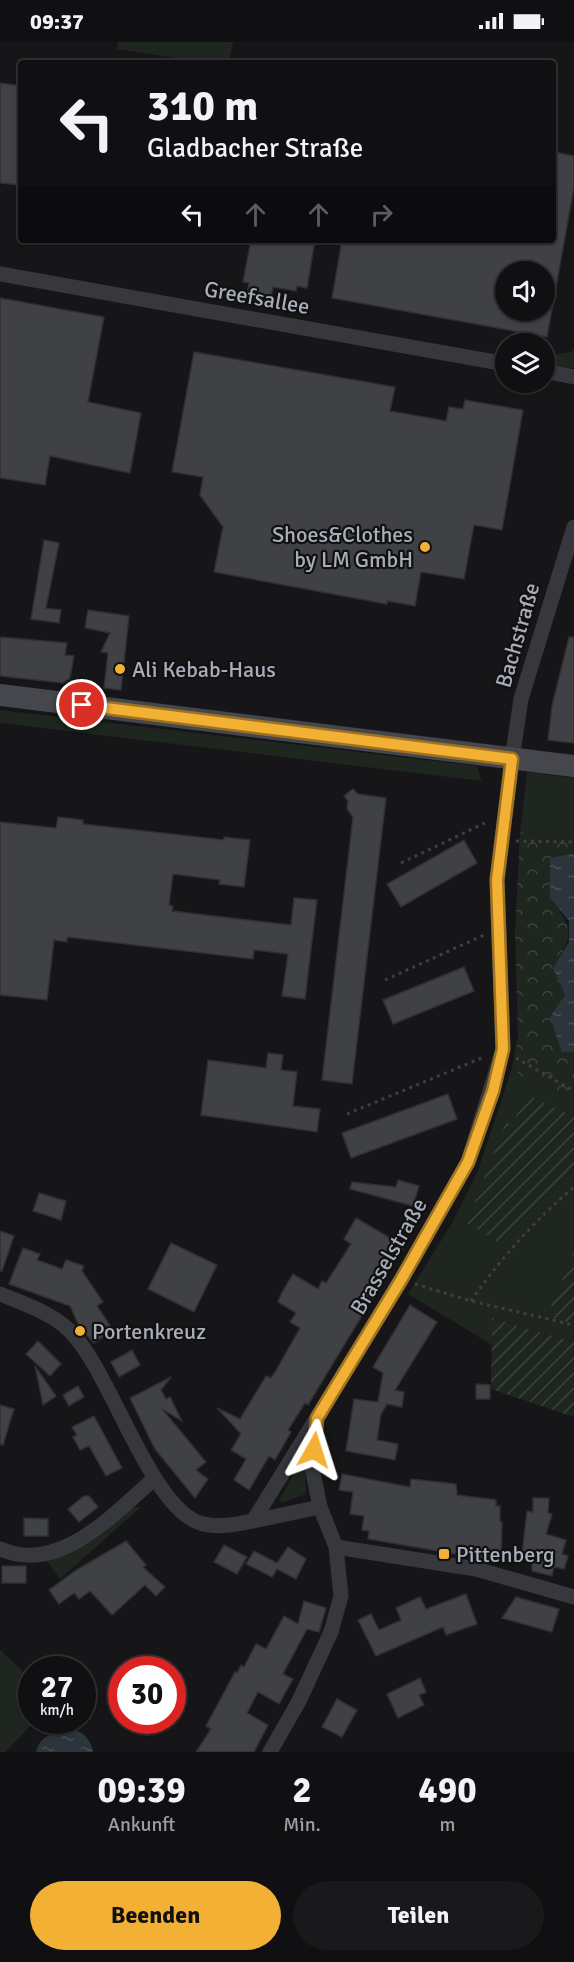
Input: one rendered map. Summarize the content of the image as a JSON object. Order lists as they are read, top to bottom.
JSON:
{
  "streets": {
    "street": ["Greefsallee", "Bachstraße", "Brasselstraße"]
  },
  "crossings": [
    ["Bachstraße", "Brasselstraße"]
  ],
  "places": {
    "other": ["Shoes&Clothes by LM GmbH", "Ali Kebab-Haus", "Portenkreuz"],
    "transit": ["Pittenberg"]
  },
  "page": {
    "status": "09:37",
    "turn": ["310 m", "Gladbacher Straße"],
    "speed": "27 km/h",
    "limit": "30",
    "eta": [
      "09:39",
      "Ankunft",
      "2",
      "Min.",
      "490",
      "m"
    ],
    "buttons": ["Beenden", "Teilen"]
  }
}
